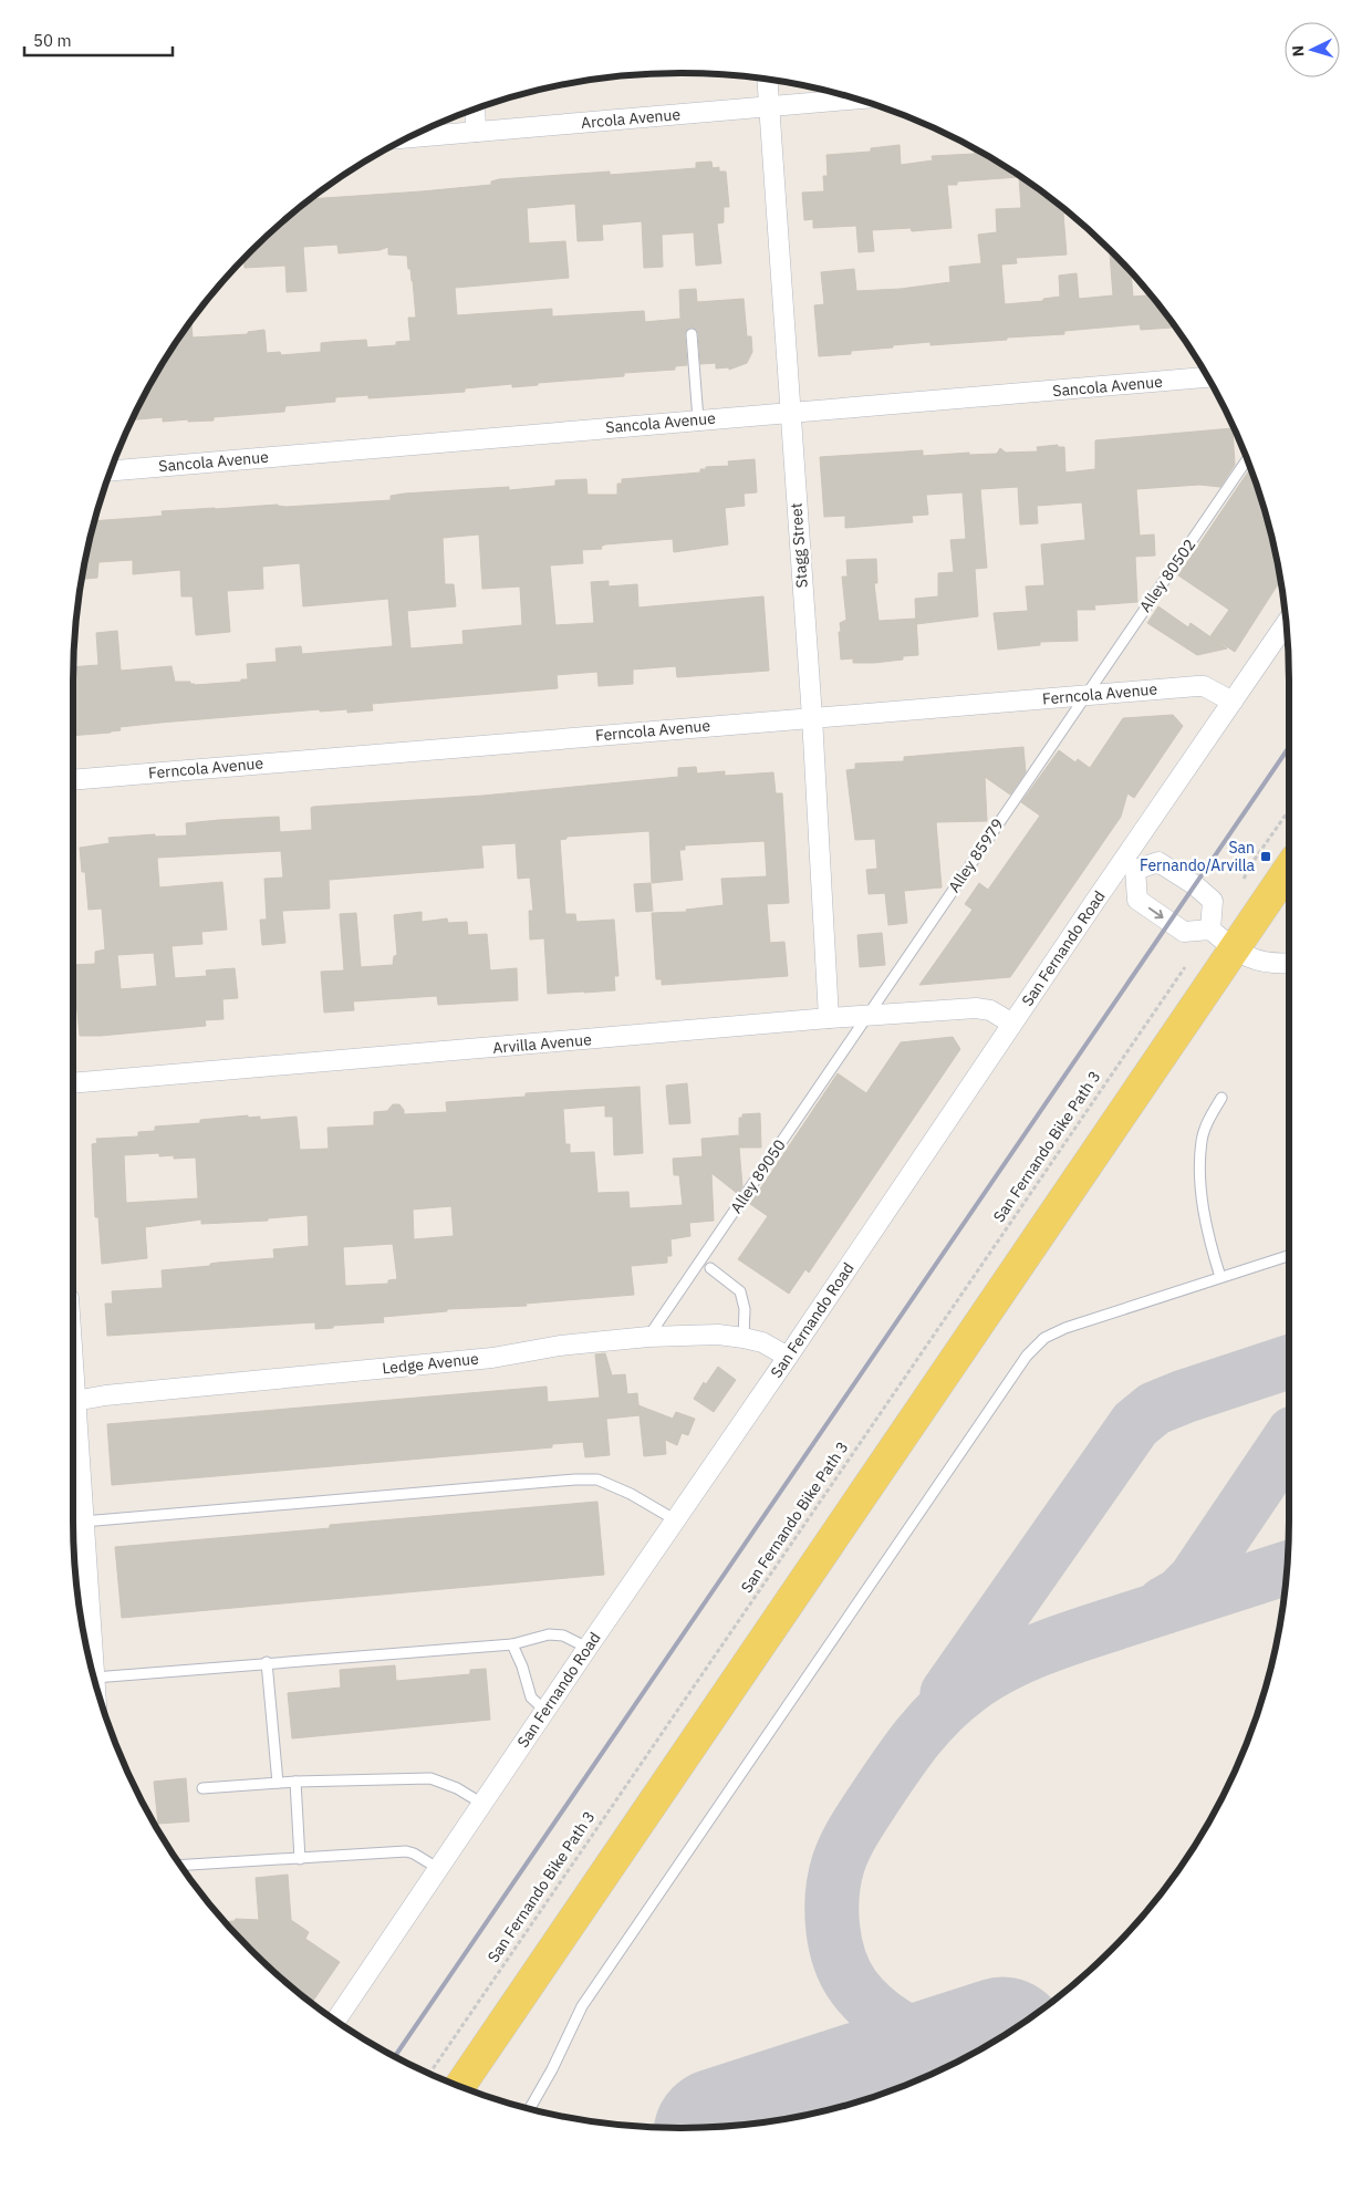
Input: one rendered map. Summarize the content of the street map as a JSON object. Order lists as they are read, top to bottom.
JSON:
{
  "streets": {
    "street": [
      "Arcola Avenue",
      "Sancola Avenue",
      "Stagg Street",
      "Ferncola Avenue",
      "San Fernando Road",
      "Arvilla Avenue",
      "Ledge Avenue"
    ],
    "lane": ["Alley 80502", "Alley 85979", "Alley 89050"],
    "path": ["San Fernando Bike Path 3"]
  },
  "crossings": [
    ["Arcola Avenue", "Stagg Street"],
    ["Sancola Avenue", "Stagg Street"],
    ["Stagg Street", "Ferncola Avenue"],
    ["Stagg Street", "Arvilla Avenue"],
    ["Alley 80502", "Ferncola Avenue"],
    ["Alley 80502", "Alley 85979"],
    ["Ferncola Avenue", "Alley 85979"],
    ["Ferncola Avenue", "San Fernando Road"],
    ["Alley 85979", "Arvilla Avenue"],
    ["Alley 85979", "Alley 89050"],
    ["San Fernando Road", "Arvilla Avenue"],
    ["San Fernando Road", "Ledge Avenue"],
    ["Arvilla Avenue", "Alley 89050"],
    ["Alley 89050", "Ledge Avenue"]
  ],
  "places": {
    "transit": ["San Fernando/Arvilla"]
  },
  "scale_bar": "50 m",
  "north": "left"
}
